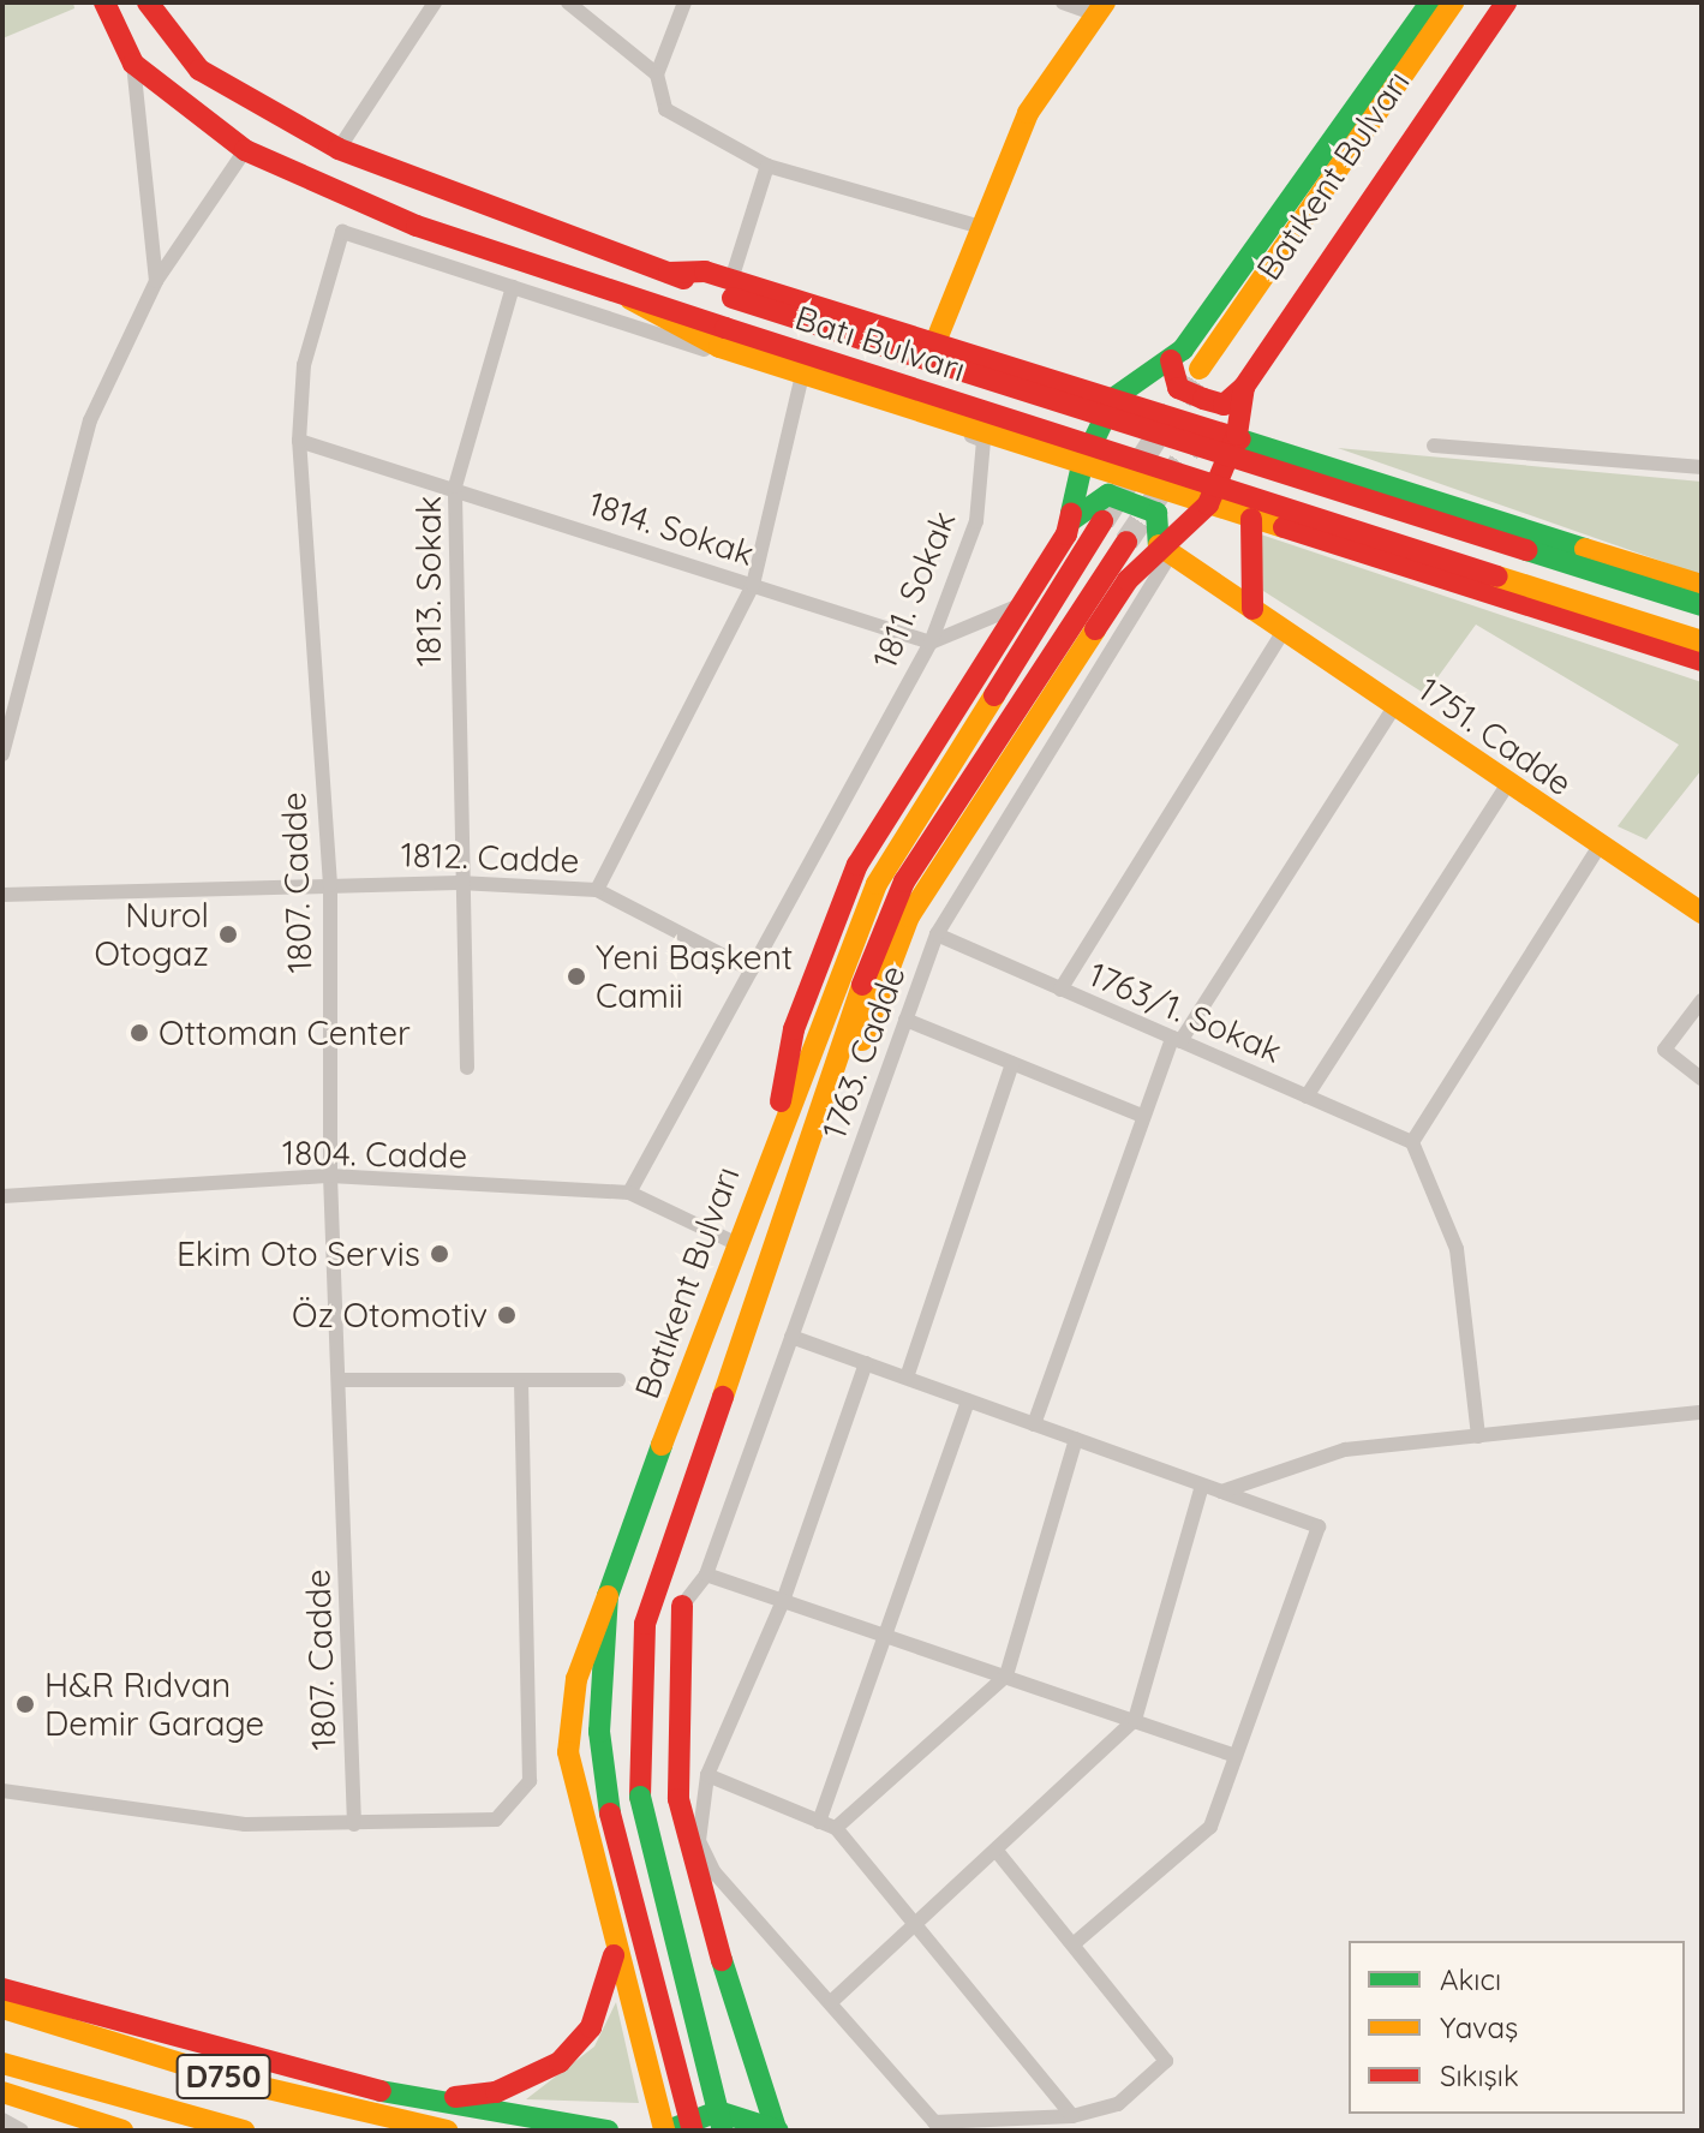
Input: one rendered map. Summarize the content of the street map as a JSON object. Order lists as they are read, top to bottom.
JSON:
{
  "streets": {
    "main road": [
      "Batıkent Bulvarı",
      "Batı Bulvarı",
      "1751. Cadde",
      "D750"
    ],
    "street": [
      "1814. Sokak",
      "1813. Sokak",
      "1811. Sokak",
      "1812. Cadde",
      "1807. Cadde",
      "1763/1. Sokak",
      "1763. Cadde",
      "1804. Cadde"
    ]
  },
  "crossings": [
    ["Batıkent Bulvarı", "1804. Cadde"],
    ["1814. Sokak", "1813. Sokak"],
    ["1814. Sokak", "1811. Sokak"],
    ["1814. Sokak", "1812. Cadde"],
    ["1814. Sokak", "1807. Cadde"],
    ["1813. Sokak", "1811. Sokak"],
    ["1813. Sokak", "1812. Cadde"],
    ["1811. Sokak", "1812. Cadde"],
    ["1811. Sokak", "1807. Cadde"],
    ["1811. Sokak", "1804. Cadde"],
    ["1751. Cadde", "1763. Cadde"],
    ["1812. Cadde", "1807. Cadde"],
    ["1807. Cadde", "1804. Cadde"],
    ["1763/1. Sokak", "1763. Cadde"]
  ],
  "places": [
    "Nurol Otogaz",
    "Yeni Başkent Camii",
    "Ottoman Center",
    "Ekim Oto Servis",
    "Öz Otomotiv",
    "H&R Rıdvan Demir Garage"
  ],
  "legend": ["Akıcı", "Yavaş", "Sıkışık"]
}
